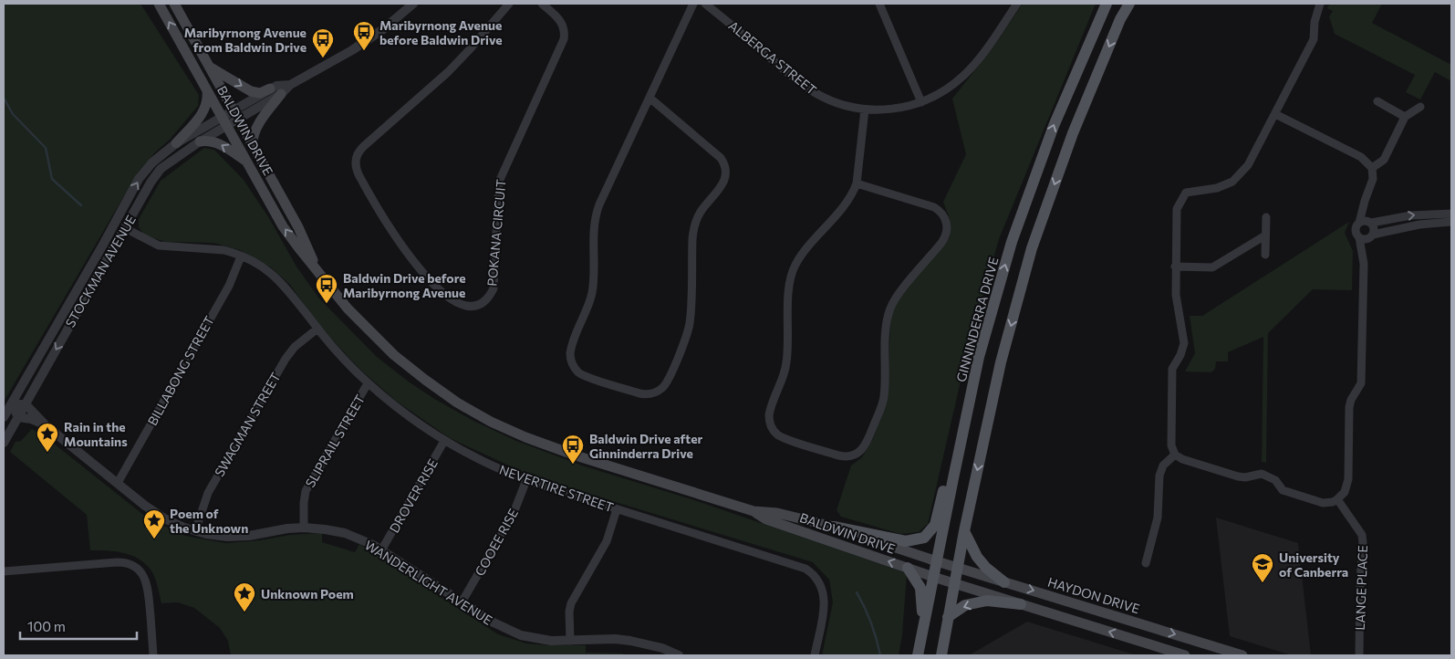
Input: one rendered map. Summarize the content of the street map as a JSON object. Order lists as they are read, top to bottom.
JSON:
{
  "streets": {
    "main road": ["BALDWIN DRIVE", "GINNINDERRA DRIVE", "HAYDON DRIVE"],
    "street": [
      "ALBERGA STREET",
      "POKANA CIRCUIT",
      "STOCKMAN AVENUE",
      "BILLABONG STREET",
      "SWAGMAN STREET",
      "SLIPRAIL STREET",
      "NEVERTIRE STREET",
      "DROVER RISE",
      "COOEE RISE",
      "WANDERLIGHT AVENUE",
      "LANGE PLACE"
    ]
  },
  "crossings": [
    ["BALDWIN DRIVE", "STOCKMAN AVENUE"],
    ["BALDWIN DRIVE", "GINNINDERRA DRIVE"],
    ["BALDWIN DRIVE", "HAYDON DRIVE"],
    ["STOCKMAN AVENUE", "NEVERTIRE STREET"],
    ["STOCKMAN AVENUE", "WANDERLIGHT AVENUE"],
    ["GINNINDERRA DRIVE", "HAYDON DRIVE"],
    ["BILLABONG STREET", "NEVERTIRE STREET"],
    ["BILLABONG STREET", "WANDERLIGHT AVENUE"],
    ["SWAGMAN STREET", "NEVERTIRE STREET"],
    ["SWAGMAN STREET", "WANDERLIGHT AVENUE"],
    ["SLIPRAIL STREET", "NEVERTIRE STREET"],
    ["SLIPRAIL STREET", "WANDERLIGHT AVENUE"],
    ["NEVERTIRE STREET", "DROVER RISE"],
    ["NEVERTIRE STREET", "COOEE RISE"],
    ["DROVER RISE", "WANDERLIGHT AVENUE"],
    ["COOEE RISE", "WANDERLIGHT AVENUE"]
  ],
  "places": {
    "bus stop": [
      "Maribyrnong Avenue before Baldwin Drive",
      "Maribyrnong Avenue from Baldwin Drive",
      "Baldwin Drive before Maribyrnong Avenue",
      "Baldwin Drive after Ginninderra Drive"
    ],
    "place": ["Rain in the Mountains", "Poem of the Unknown", "Unknown Poem"],
    "school or university": ["University of Canberra"]
  },
  "scale_bar": "100 m"
}
